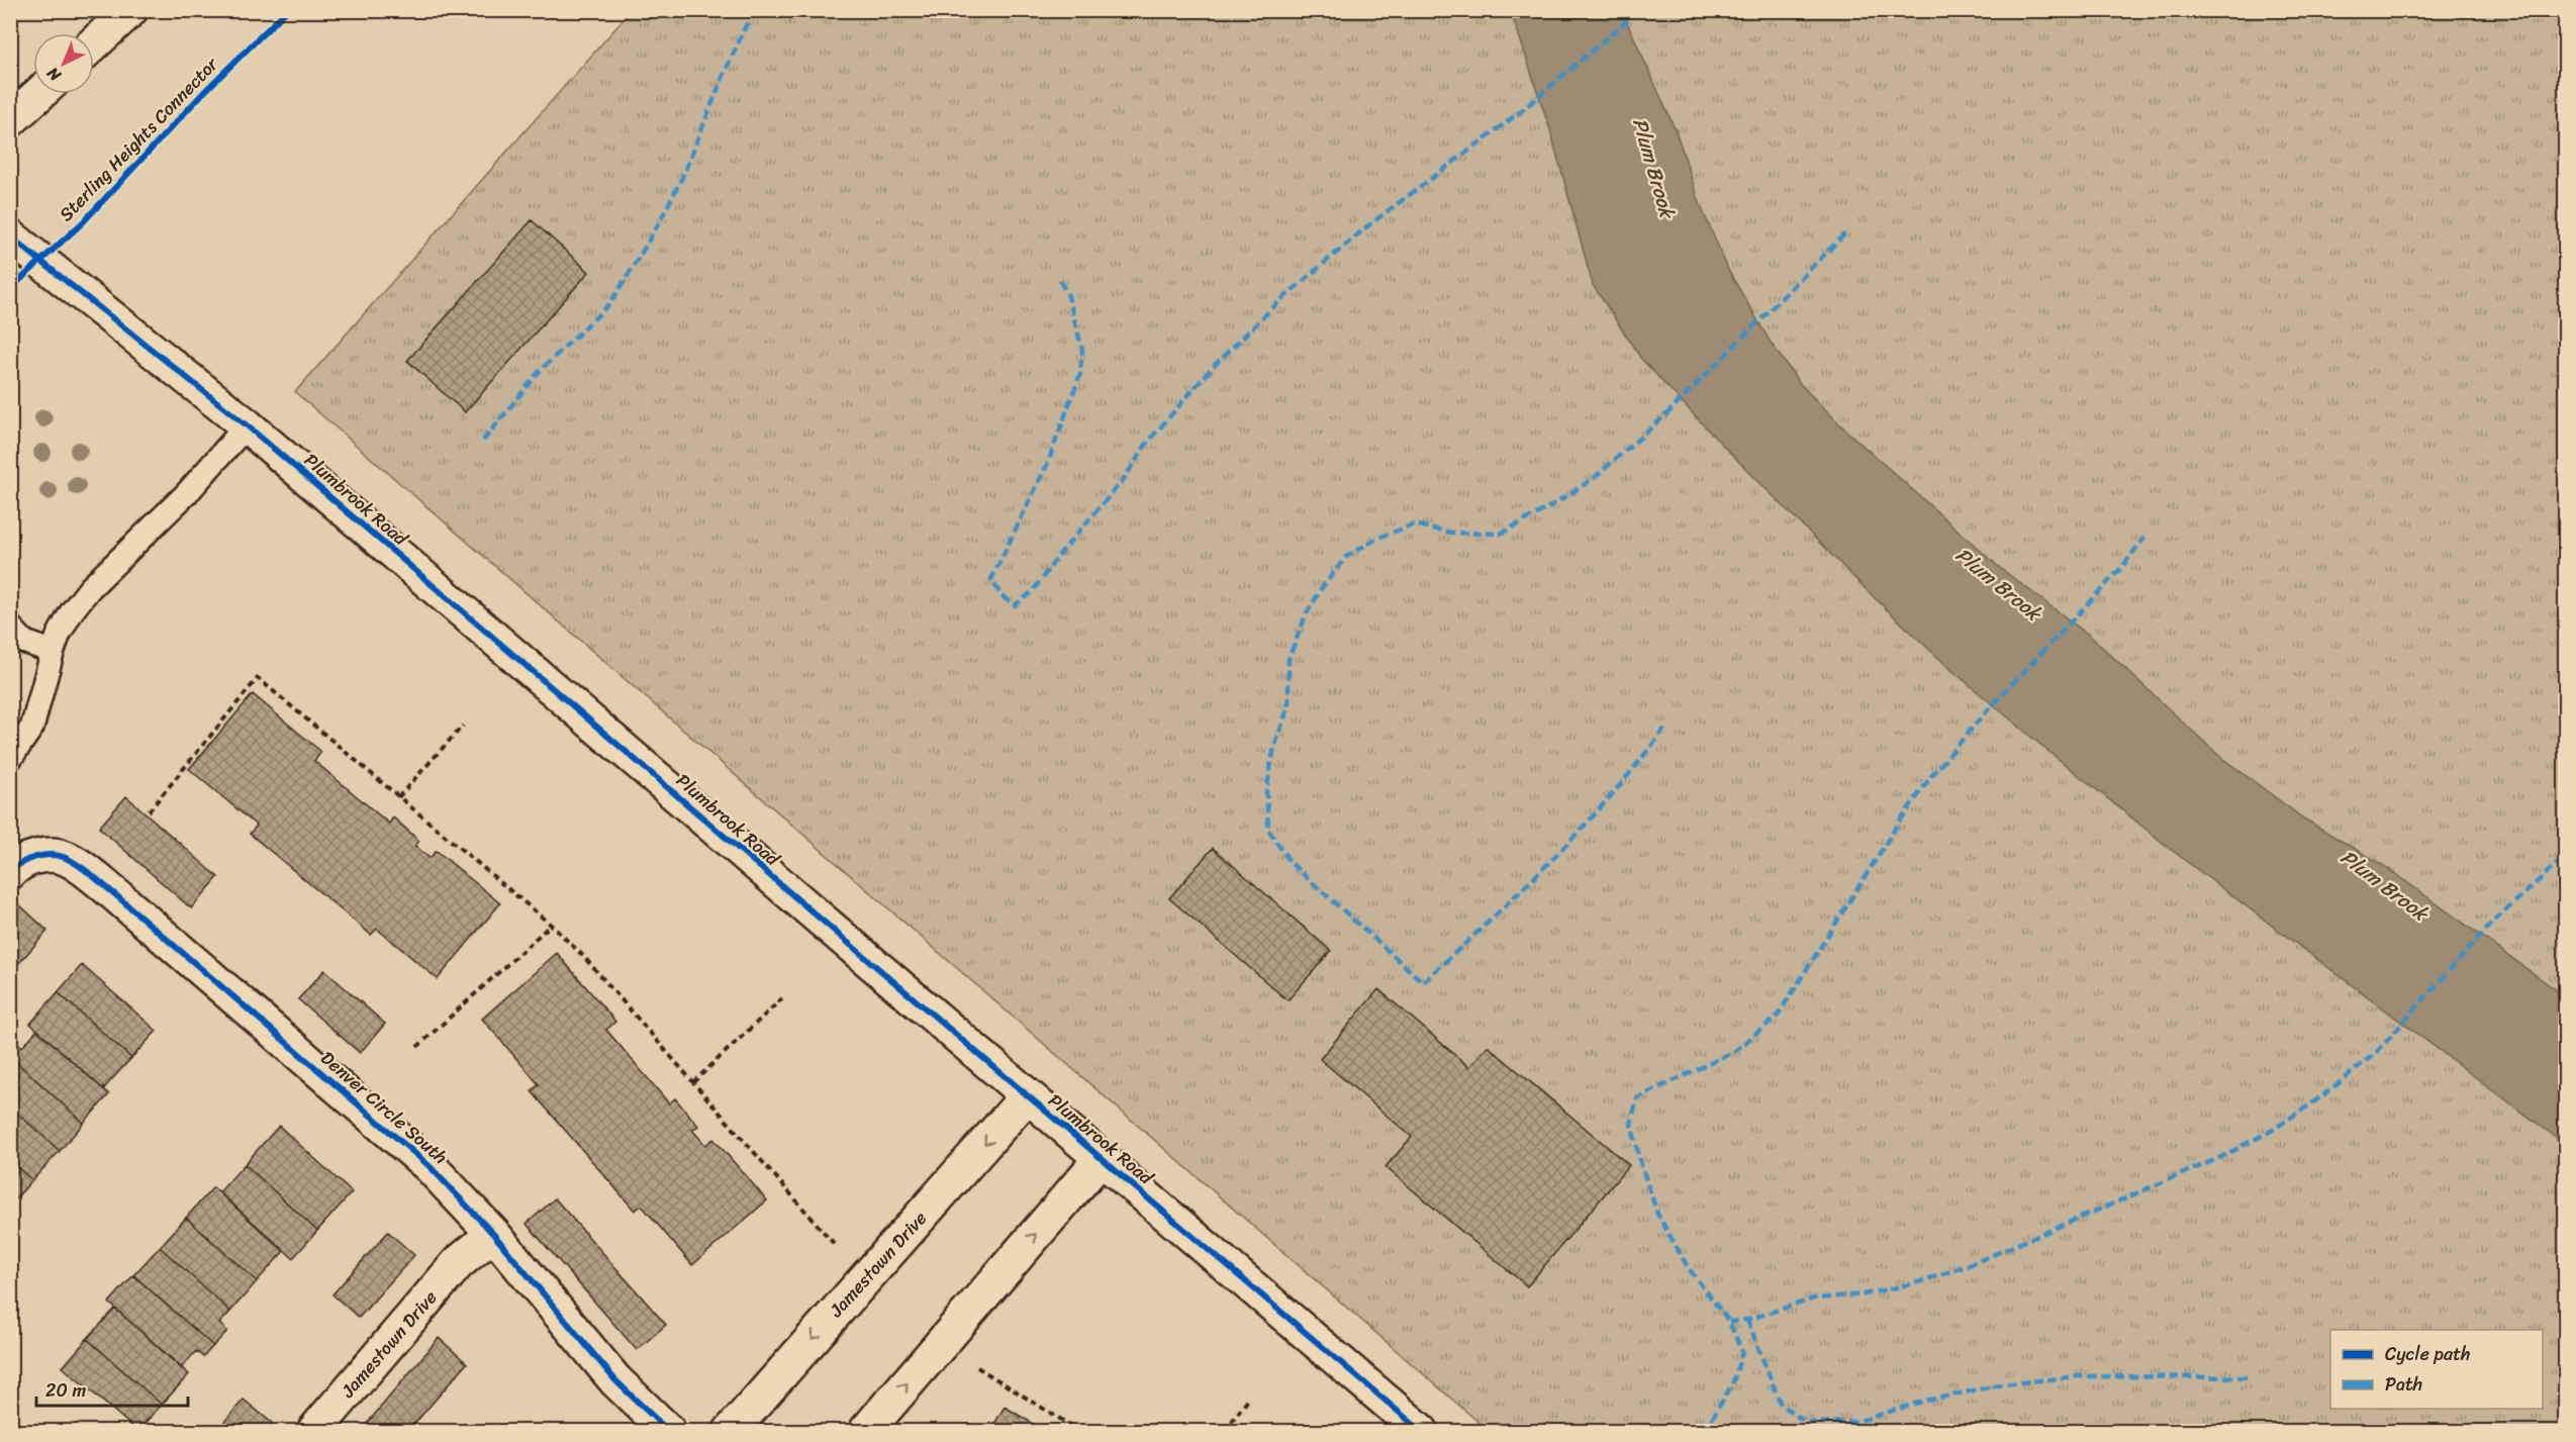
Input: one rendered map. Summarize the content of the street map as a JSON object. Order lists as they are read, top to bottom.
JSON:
{
  "streets": {
    "street": ["Plumbrook Road", "Denver Circle South", "Jamestown Drive"],
    "cycle path": ["Sterling Heights Connector"]
  },
  "crossings": [
    ["Plumbrook Road", "Jamestown Drive"],
    ["Denver Circle South", "Jamestown Drive"]
  ],
  "water": ["Plum Brook"],
  "legend": ["Cycle path", "Path"],
  "scale_bar": "20 m",
  "north": "bottom left"
}
